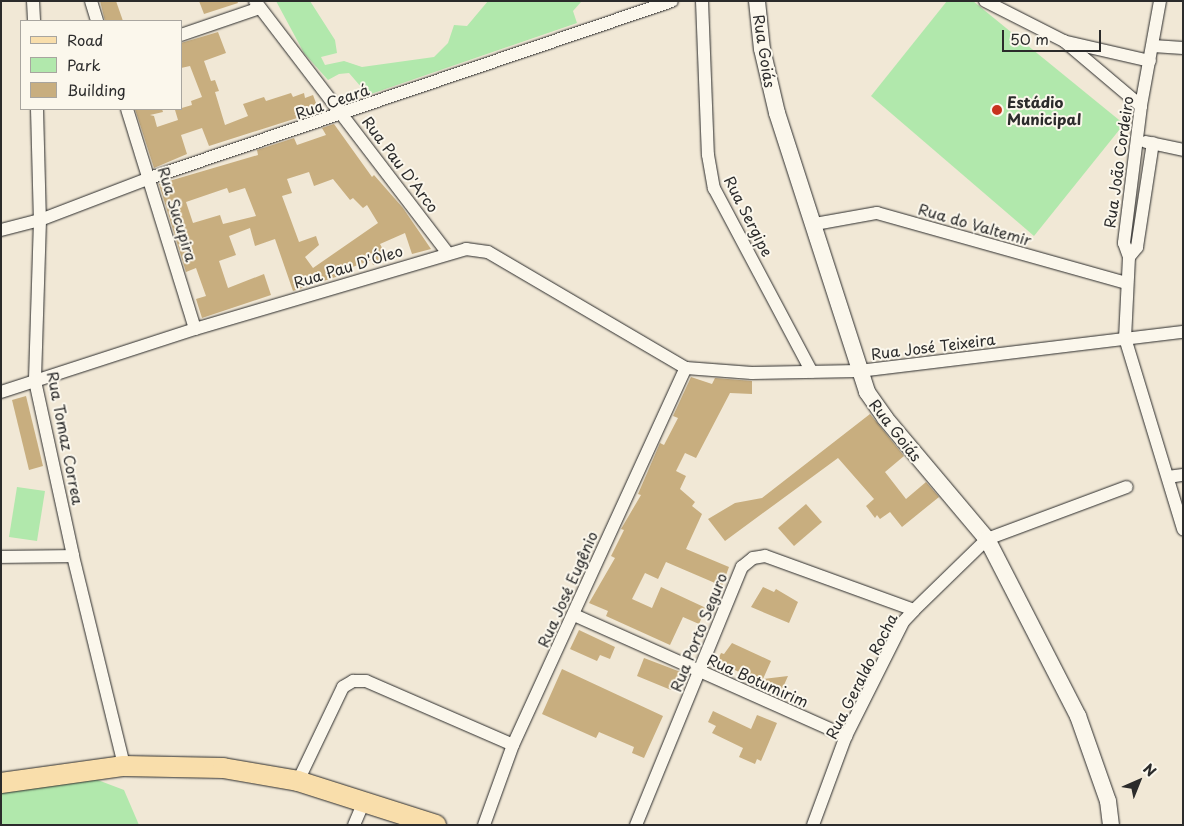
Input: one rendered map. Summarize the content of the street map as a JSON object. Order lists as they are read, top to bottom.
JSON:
{
  "streets": {
    "street": [
      "Rua Goiás",
      "Rua Ceará",
      "Rua João Cordeiro",
      "Rua Pau D'Arco",
      "Rua Sucupira",
      "Rua Sergipe",
      "Rua do Valtemir",
      "Rua Pau D'Óleo",
      "Rua José Teixeira",
      "Rua Tomaz Correa",
      "Rua José Eugênio",
      "Rua Porto Seguro",
      "Rua Geraldo Rocha",
      "Rua Botumirim"
    ]
  },
  "crossings": [
    ["Rua Goiás", "Rua do Valtemir"],
    ["Rua Goiás", "Rua José Teixeira"],
    ["Rua Goiás", "Rua Geraldo Rocha"],
    ["Rua Ceará", "Rua Pau D'Arco"],
    ["Rua Ceará", "Rua Sucupira"],
    ["Rua Ceará", "Rua Tomaz Correa"],
    ["Rua João Cordeiro", "Rua do Valtemir"],
    ["Rua João Cordeiro", "Rua José Teixeira"],
    ["Rua Pau D'Arco", "Rua Pau D'Óleo"],
    ["Rua Sucupira", "Rua Pau D'Óleo"],
    ["Rua Sergipe", "Rua José Teixeira"],
    ["Rua Pau D'Óleo", "Rua José Teixeira"],
    ["Rua Pau D'Óleo", "Rua Tomaz Correa"],
    ["Rua Pau D'Óleo", "Rua José Eugênio"],
    ["Rua José Teixeira", "Rua José Eugênio"],
    ["Rua José Eugênio", "Rua Botumirim"],
    ["Rua Porto Seguro", "Rua Geraldo Rocha"],
    ["Rua Porto Seguro", "Rua Botumirim"],
    ["Rua Geraldo Rocha", "Rua Botumirim"]
  ],
  "places": ["Estádio Municipal"],
  "legend": ["Road", "Park", "Building"],
  "scale_bar": "50 m",
  "north": "top right"
}
